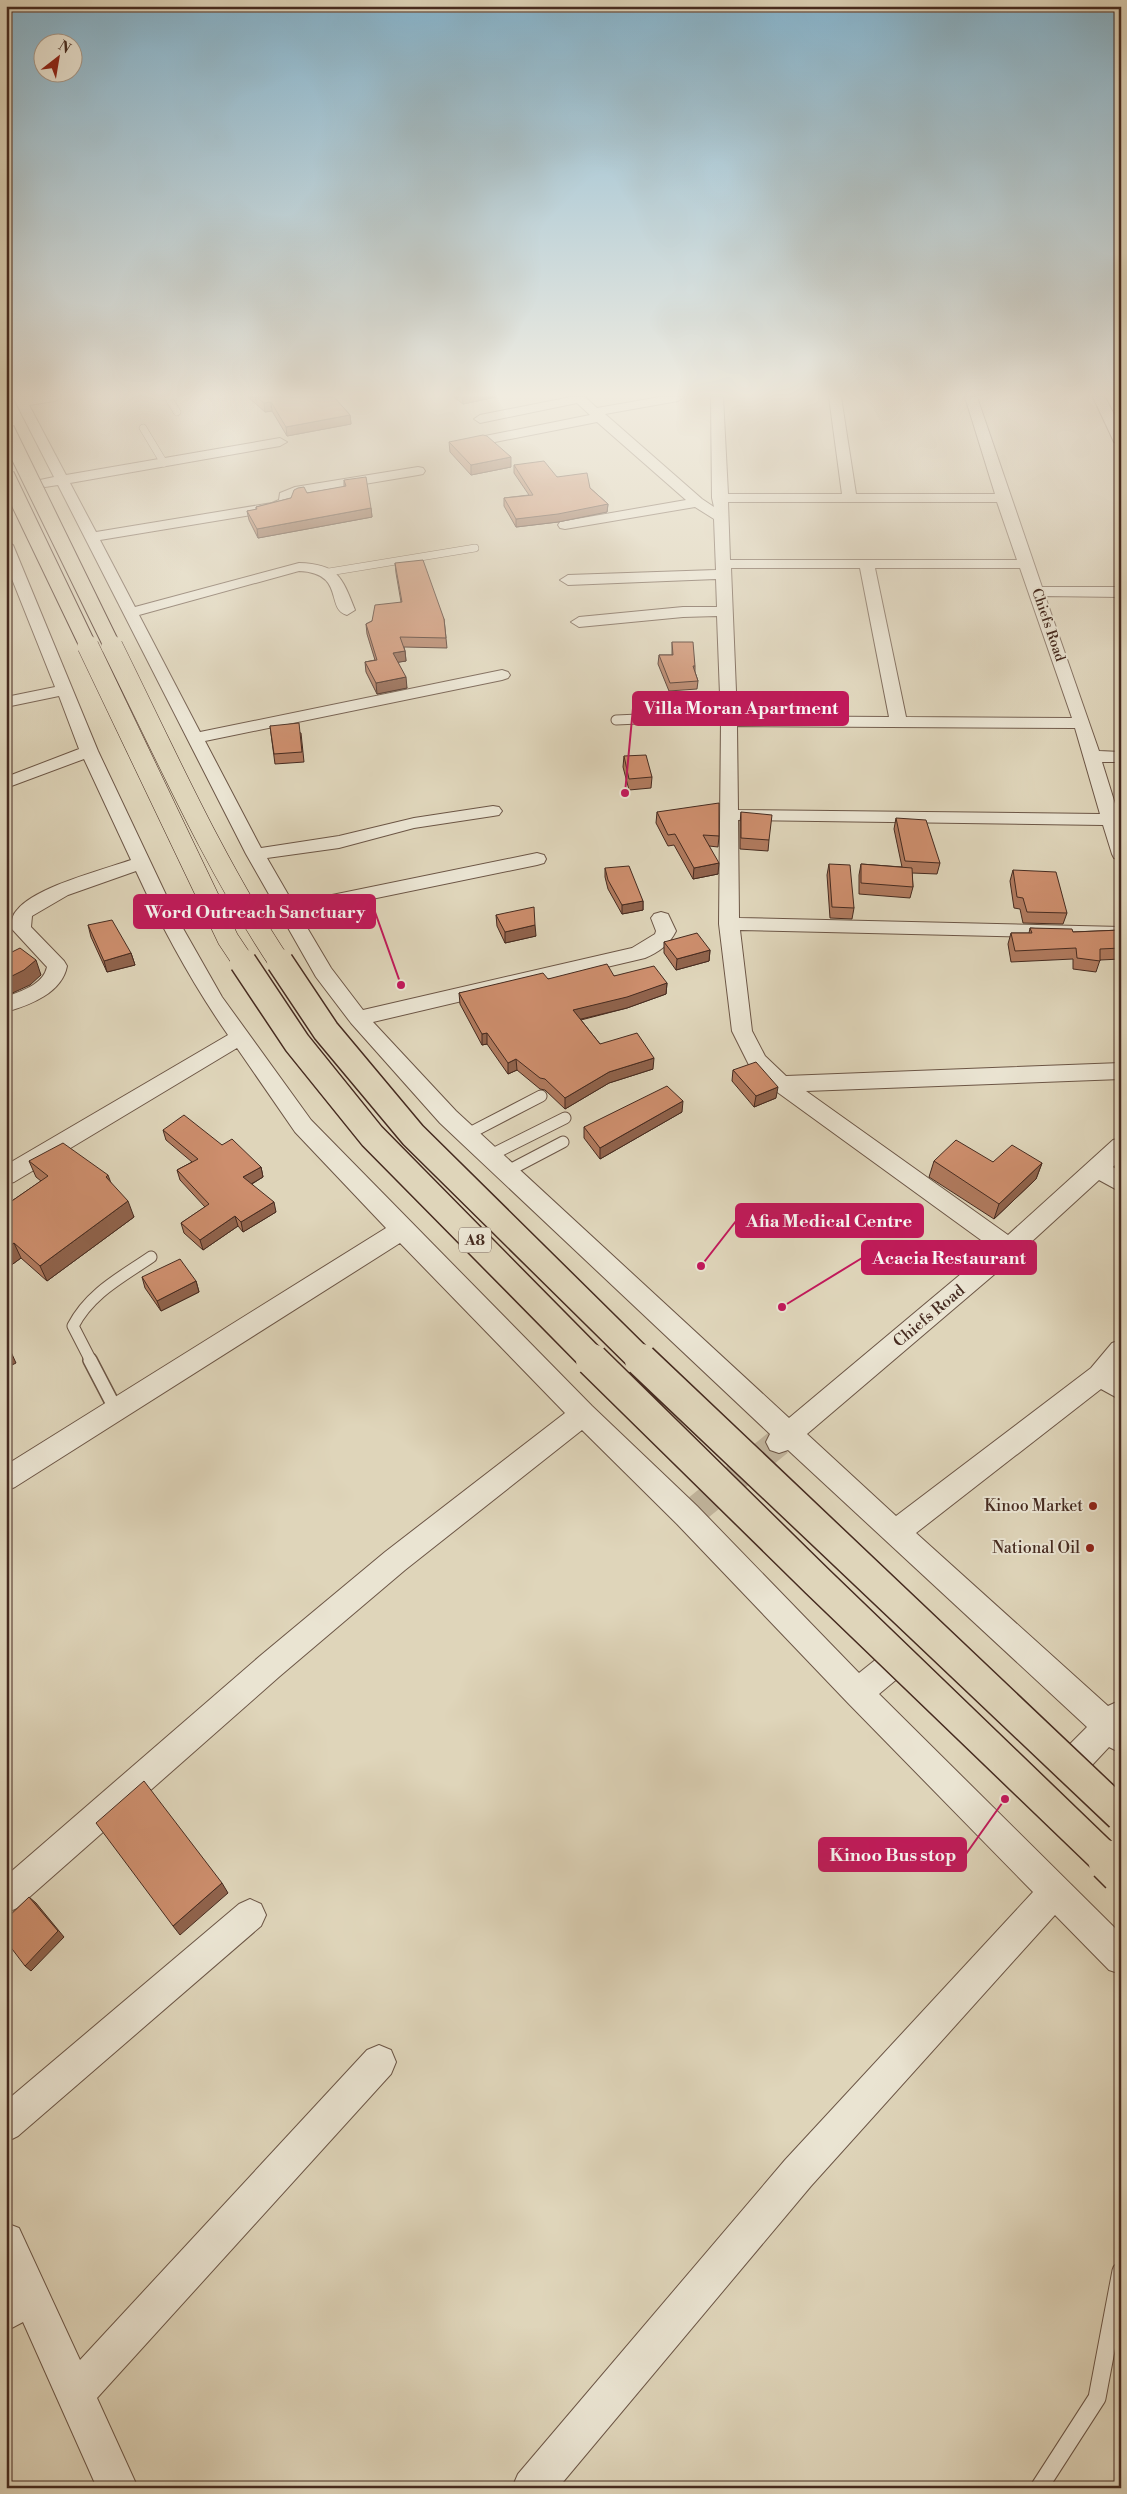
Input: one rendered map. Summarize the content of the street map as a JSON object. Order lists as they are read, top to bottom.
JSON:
{
  "streets": {
    "highway": ["A8"],
    "street": ["Chiefs Road"]
  },
  "places": [
    "Villa Moran Apartment",
    "Word Outreach Sanctuary",
    "Afia Medical Centre",
    "Acacia Restaurant",
    "Kinoo Market",
    "National Oil",
    "Kinoo Bus stop"
  ],
  "north": "top right"
}
